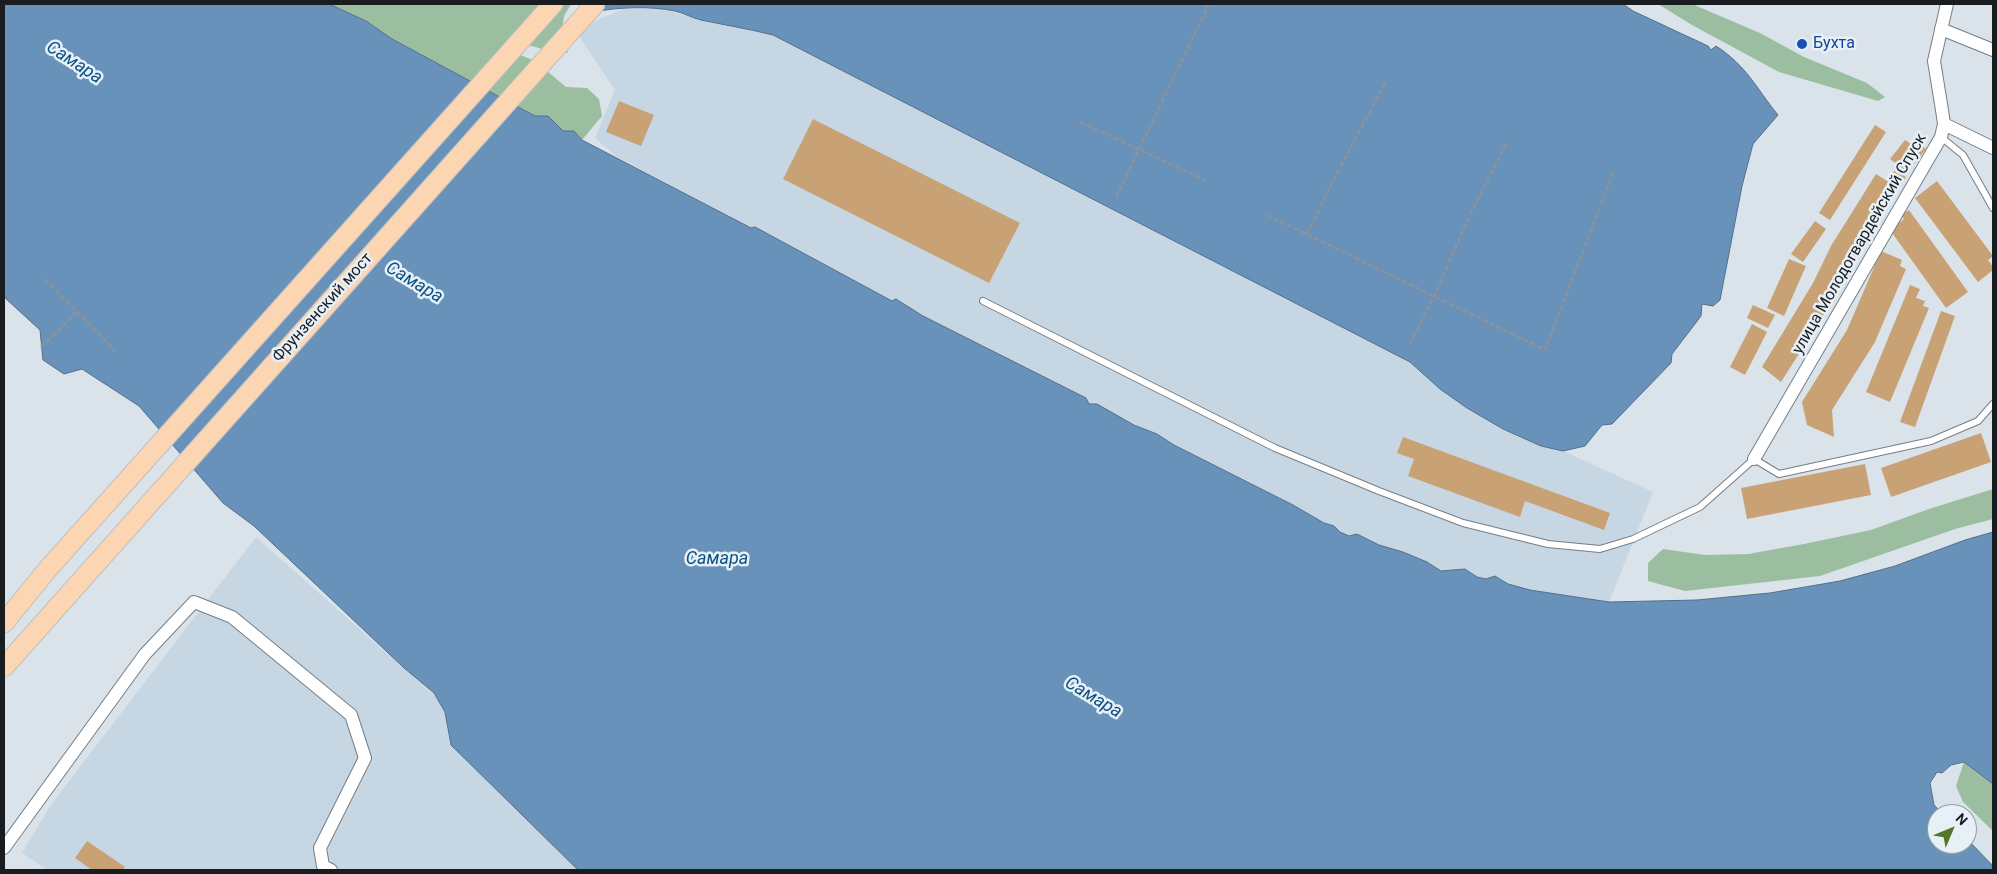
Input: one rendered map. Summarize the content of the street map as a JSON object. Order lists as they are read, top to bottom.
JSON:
{
  "streets": {
    "main road": ["Фрунзенский мост"],
    "street": ["улица Молодогвардейский Спуск"]
  },
  "water": ["Самара"],
  "places": ["Бухта"],
  "north": "top right"
}
